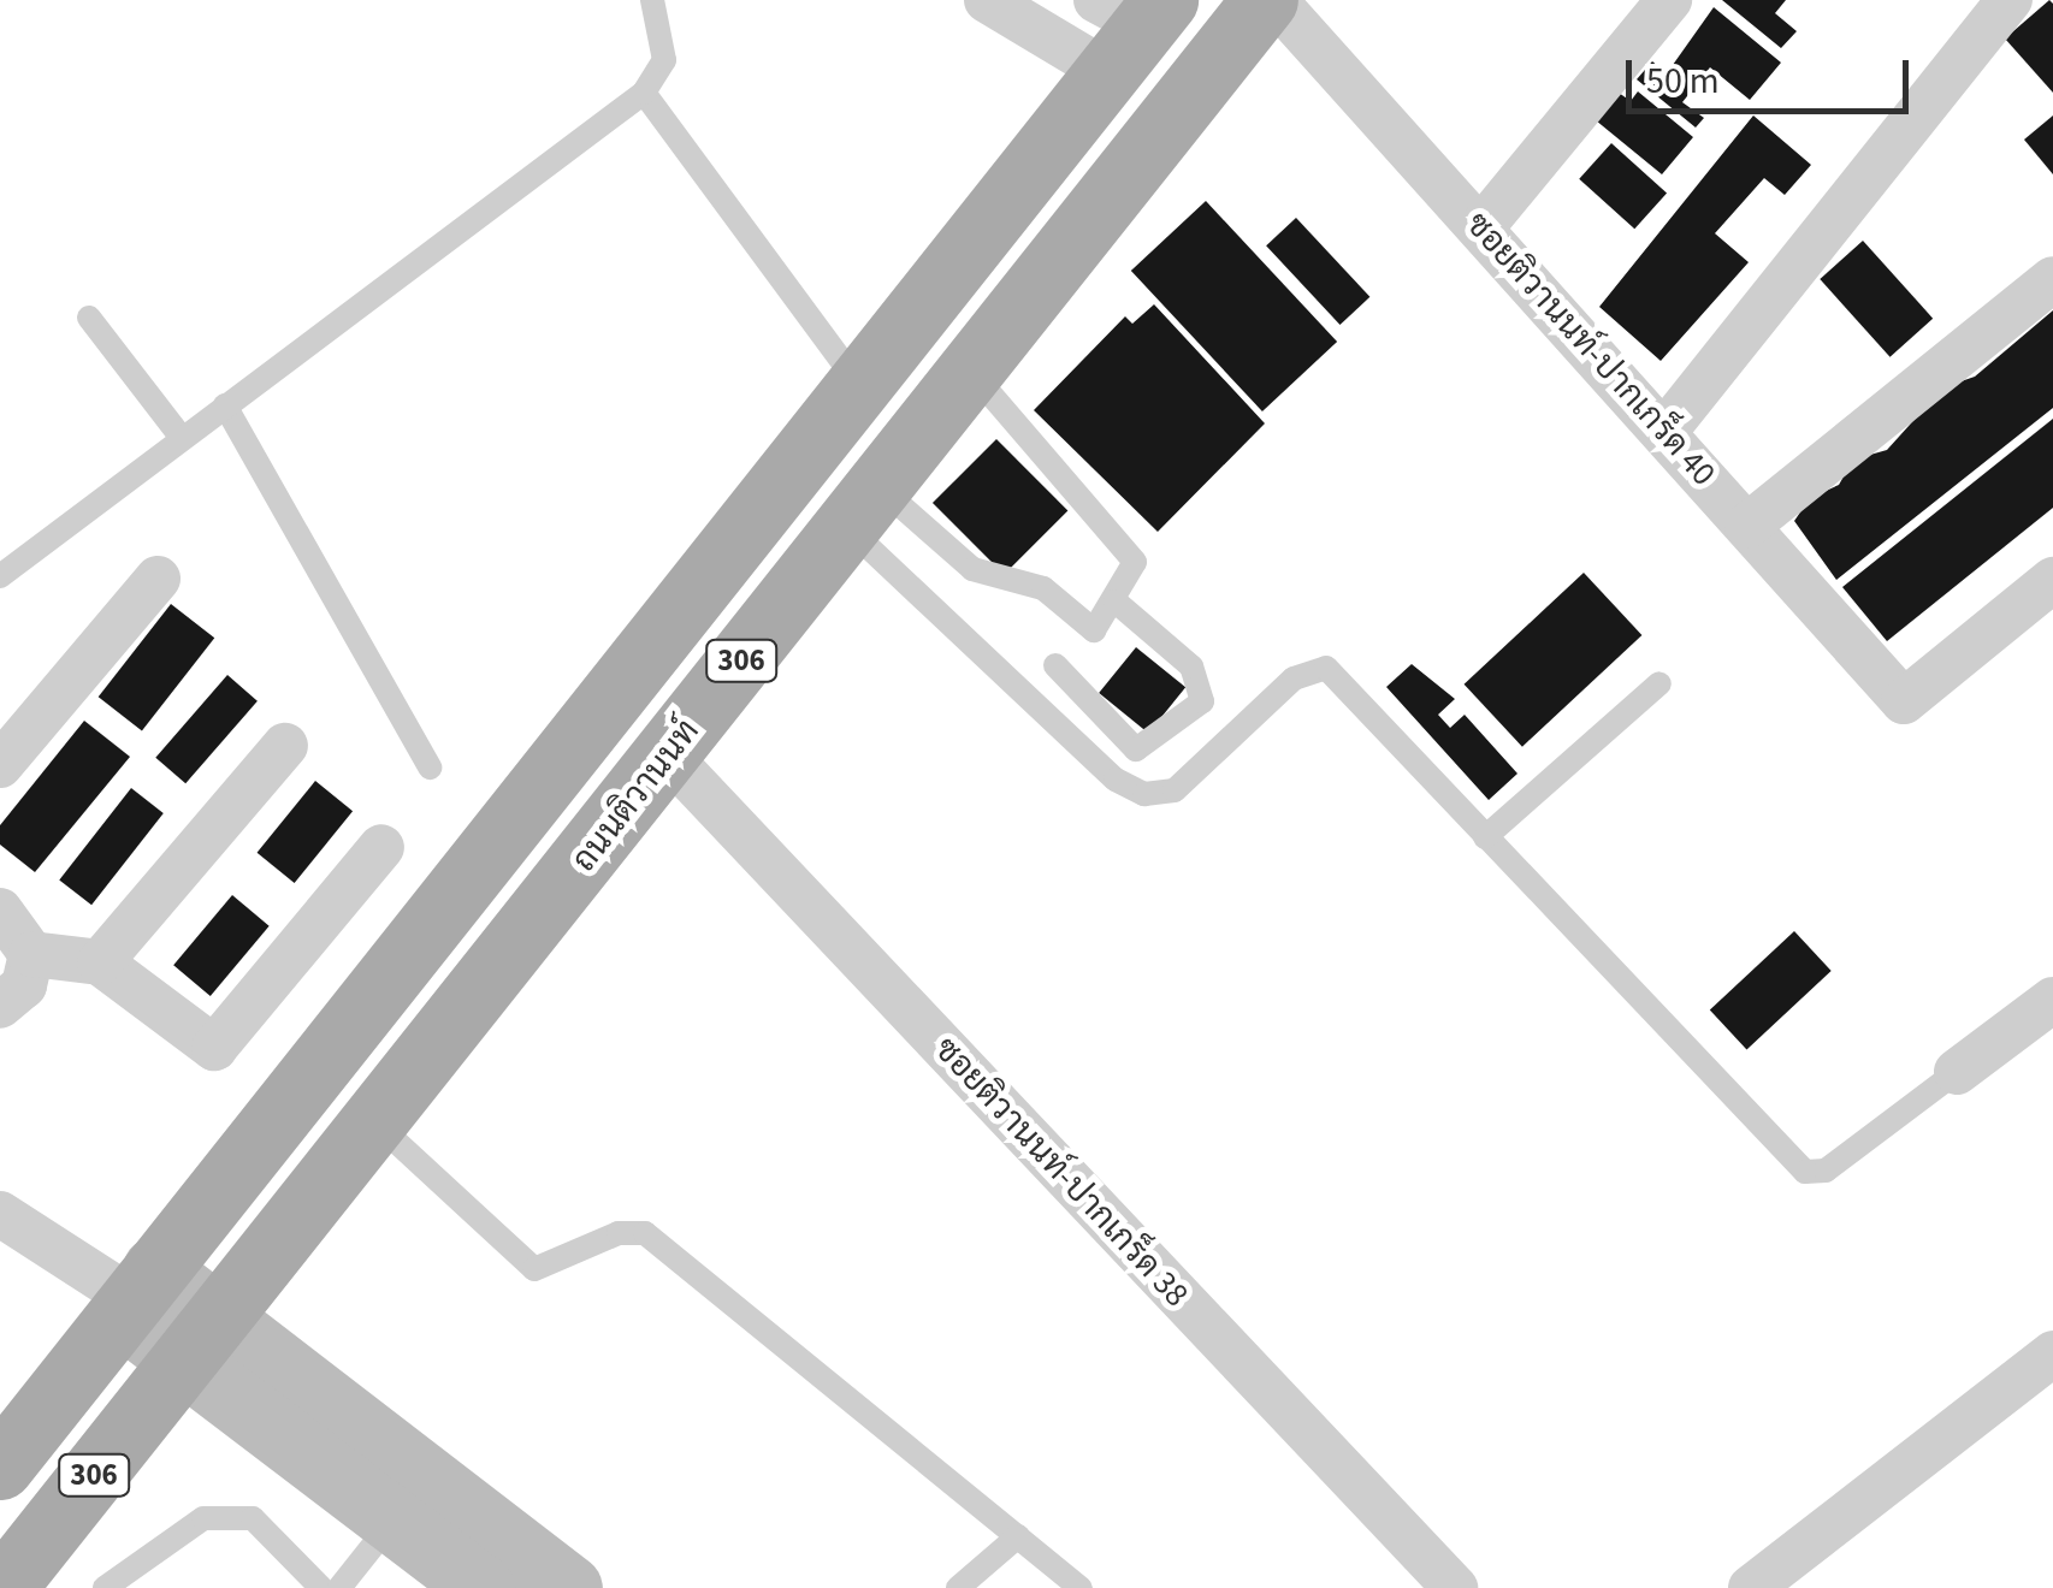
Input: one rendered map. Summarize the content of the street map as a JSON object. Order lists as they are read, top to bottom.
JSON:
{
  "streets": {
    "main road": ["306", "ถนนติวานนท์"],
    "street": ["ซอยติวานนท์-ปากเกร็ด 40", "ซอยติวานนท์-ปากเกร็ด 38"]
  },
  "crossings": [
    ["ถนนติวานนท์", "ซอยติวานนท์-ปากเกร็ด 38"]
  ],
  "scale_bar": "50 m"
}
